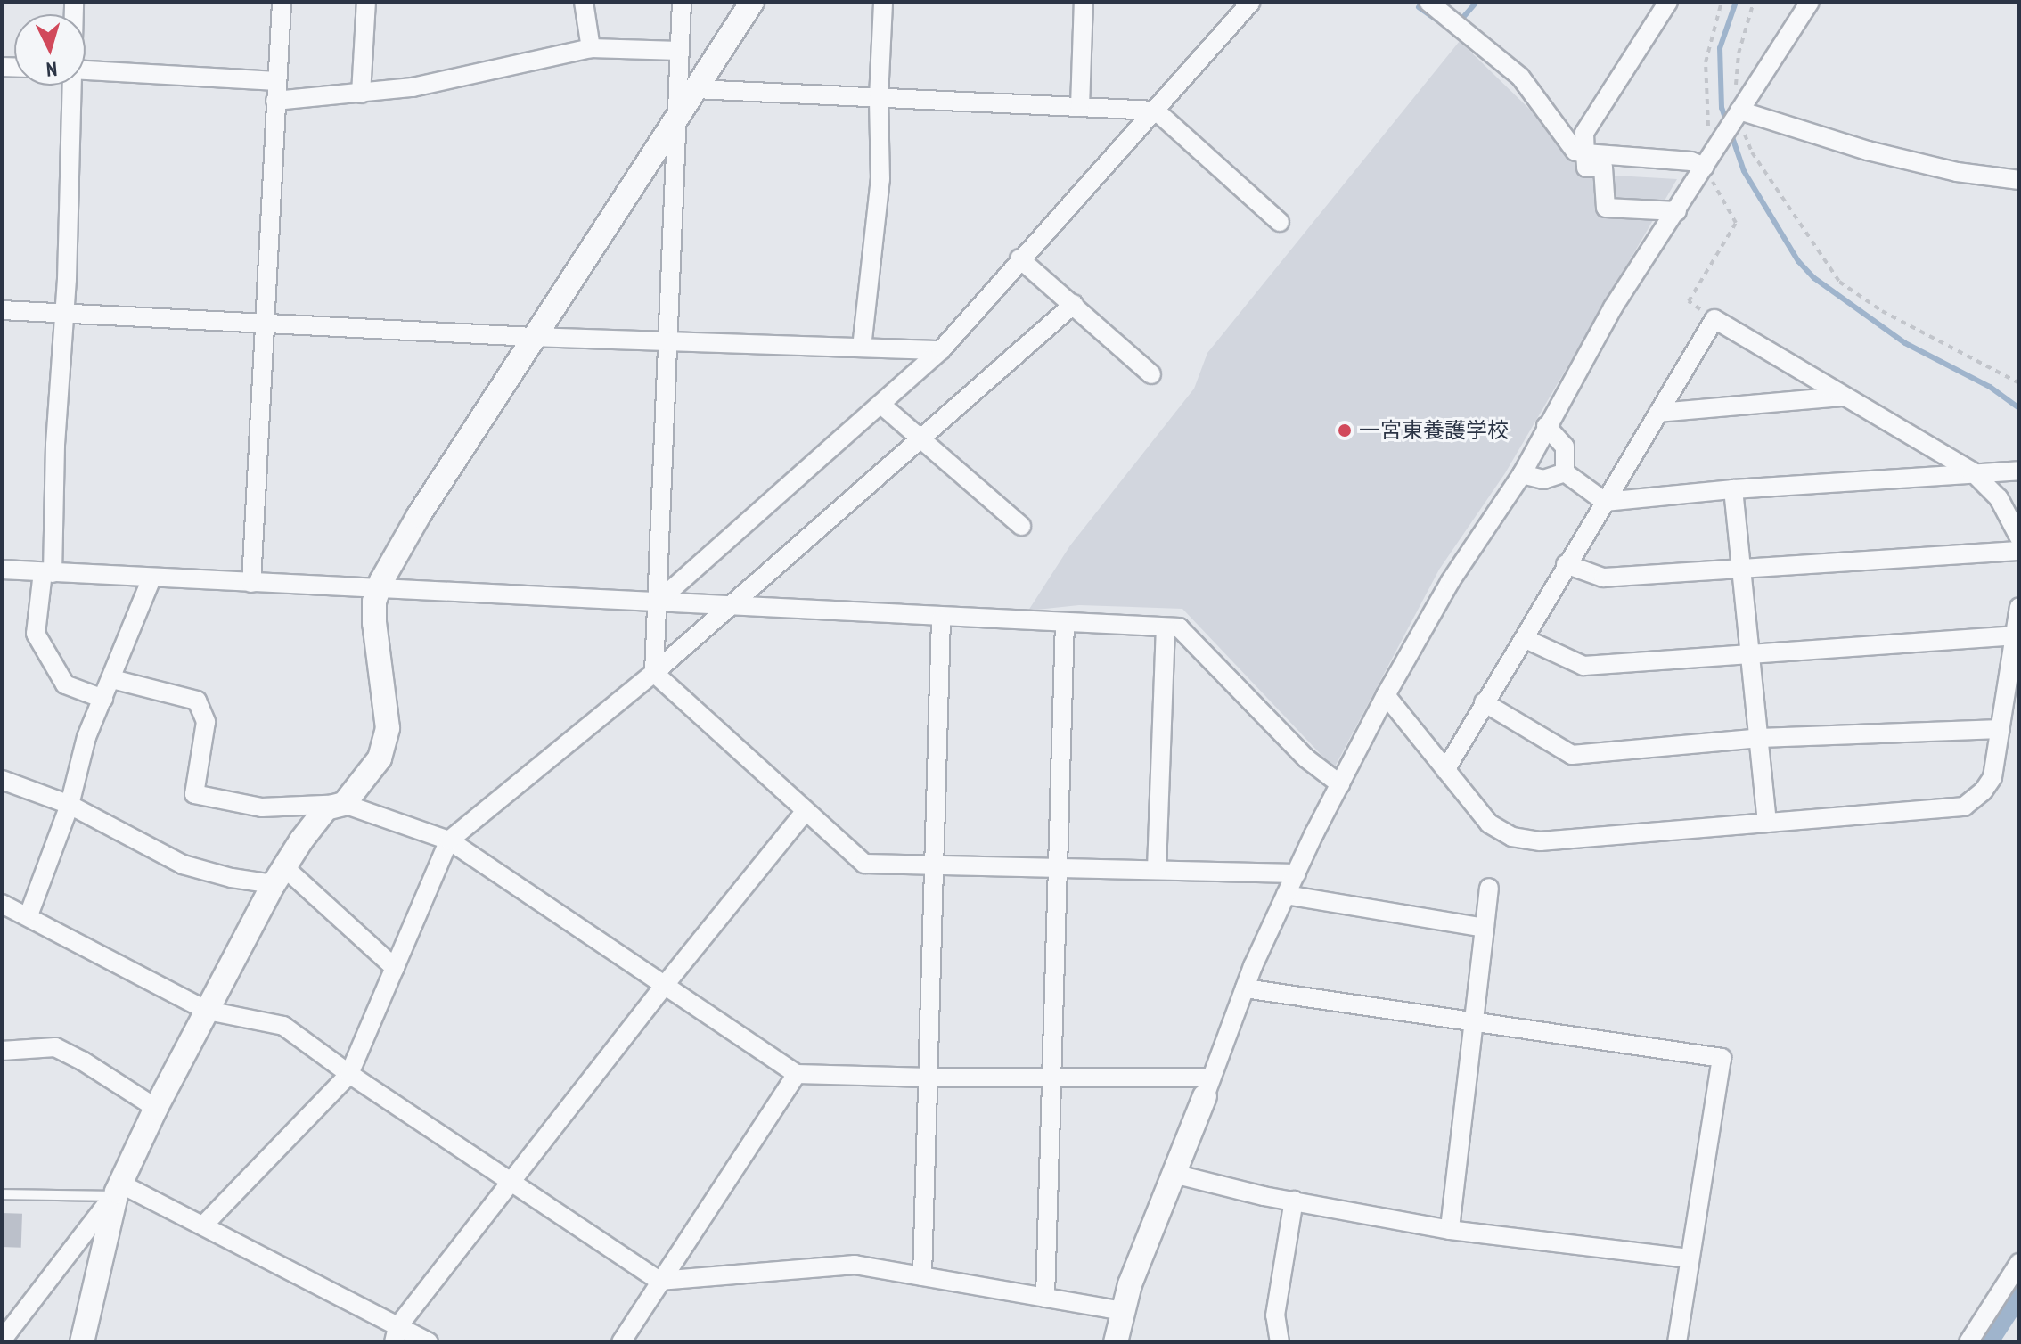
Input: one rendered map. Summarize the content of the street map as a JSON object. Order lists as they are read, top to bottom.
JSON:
{
  "places": ["一宮東養護学校"],
  "north": "bottom"
}
